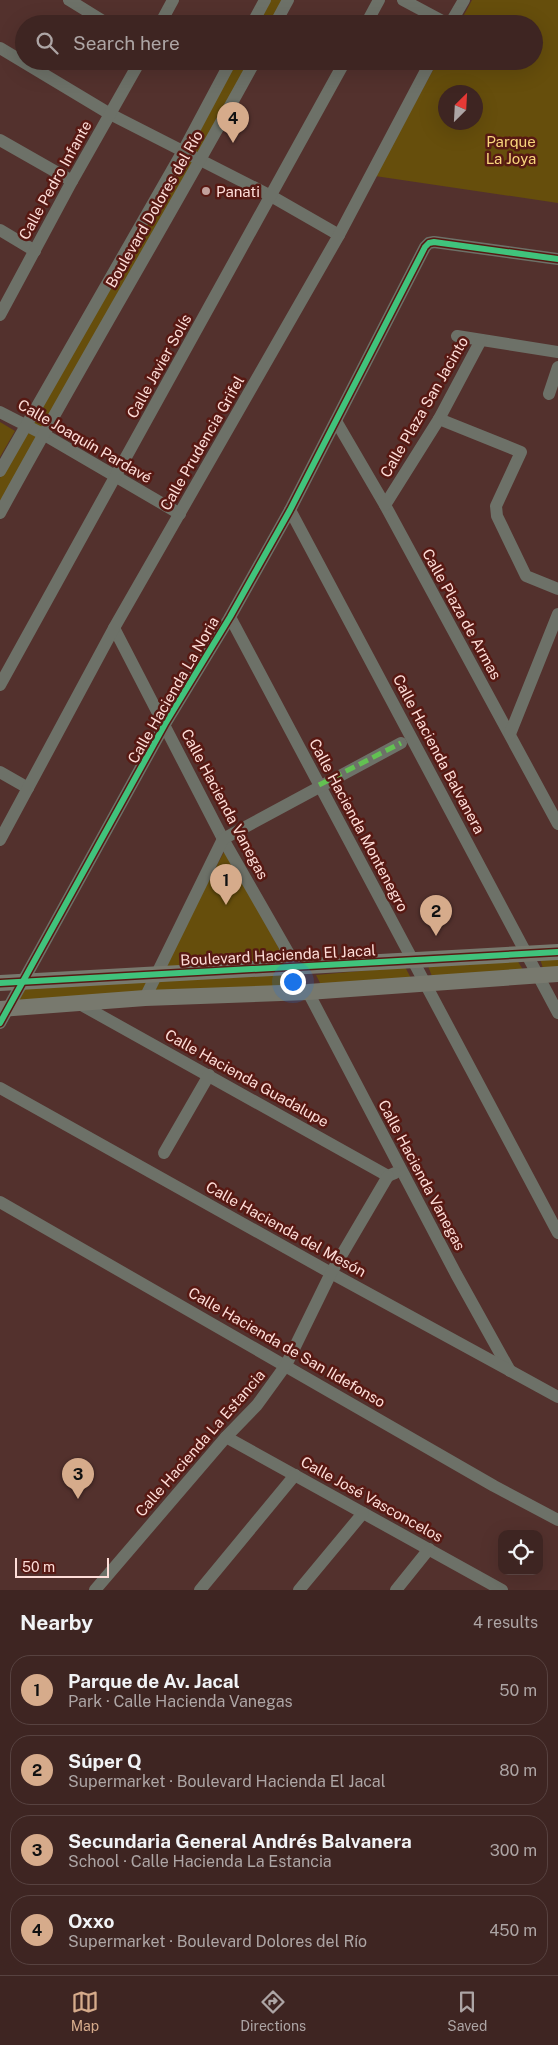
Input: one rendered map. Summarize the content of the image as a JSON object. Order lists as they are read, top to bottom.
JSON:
{
  "streets": {
    "main road": ["Boulevard Hacienda El Jacal"],
    "street": [
      "Calle Pedro Infante",
      "Boulevard Dolores del Río",
      "Calle Javier Solís",
      "Calle Plaza San Jacinto",
      "Calle Joaquín Pardavé",
      "Calle Prudencia Grifel",
      "Calle Plaza de Armas",
      "Calle Hacienda La Noria",
      "Calle Hacienda Balvanera",
      "Calle Hacienda Vanegas",
      "Calle Hacienda Montenegro",
      "Calle Hacienda Guadalupe",
      "Calle Hacienda del Mesón",
      "Calle Hacienda de San Ildefonso",
      "Calle Hacienda La Estancia",
      "Calle José Vasconcelos"
    ]
  },
  "crossings": [
    ["Boulevard Dolores del Río", "Calle Joaquín Pardavé"],
    ["Calle Javier Solís", "Calle Joaquín Pardavé"],
    ["Calle Plaza San Jacinto", "Calle Plaza de Armas"],
    ["Calle Joaquín Pardavé", "Calle Prudencia Grifel"],
    ["Calle Prudencia Grifel", "Calle Hacienda Vanegas"],
    ["Calle Plaza de Armas", "Calle Hacienda La Noria"],
    ["Calle Hacienda La Noria", "Calle Hacienda Balvanera"],
    ["Calle Hacienda La Noria", "Calle Hacienda Vanegas"],
    ["Calle Hacienda La Noria", "Calle Hacienda Montenegro"],
    ["Calle Hacienda La Noria", "Boulevard Hacienda El Jacal"],
    ["Calle Hacienda Balvanera", "Boulevard Hacienda El Jacal"],
    ["Calle Hacienda Vanegas", "Boulevard Hacienda El Jacal"],
    ["Calle Hacienda Vanegas", "Calle Hacienda del Mesón"],
    ["Calle Hacienda Montenegro", "Boulevard Hacienda El Jacal"],
    ["Calle Hacienda Guadalupe", "Calle Hacienda La Estancia"],
    ["Calle Hacienda del Mesón", "Calle Hacienda La Estancia"],
    ["Calle Hacienda de San Ildefonso", "Calle Hacienda La Estancia"],
    ["Calle Hacienda La Estancia", "Calle José Vasconcelos"]
  ],
  "parks": ["Parque La Joya"],
  "places": ["Panati"],
  "scale_bar": "50 m",
  "north": "top right",
  "page": {
    "search": "Search here",
    "pins": [
      "4",
      "1",
      "2",
      "3"
    ],
    "scale": "50 m",
    "heading": ["Nearby", "4 results"],
    "list": [
      {
        "mark": "1",
        "name": "Parque de Av. Jacal",
        "note": "Park · Calle Hacienda Vanegas",
        "value": "50 m"
      },
      {
        "mark": "2",
        "name": "Súper Q",
        "note": "Supermarket · Boulevard Hacienda El Jacal",
        "value": "80 m"
      },
      {
        "mark": "3",
        "name": "Secundaria General Andrés Balvanera",
        "note": "School · Calle Hacienda La Estancia",
        "value": "300 m"
      },
      {
        "mark": "4",
        "name": "Oxxo",
        "note": "Supermarket · Boulevard Dolores del Río",
        "value": "450 m"
      }
    ],
    "nav": ["Map", "Directions", "Saved"]
  }
}
